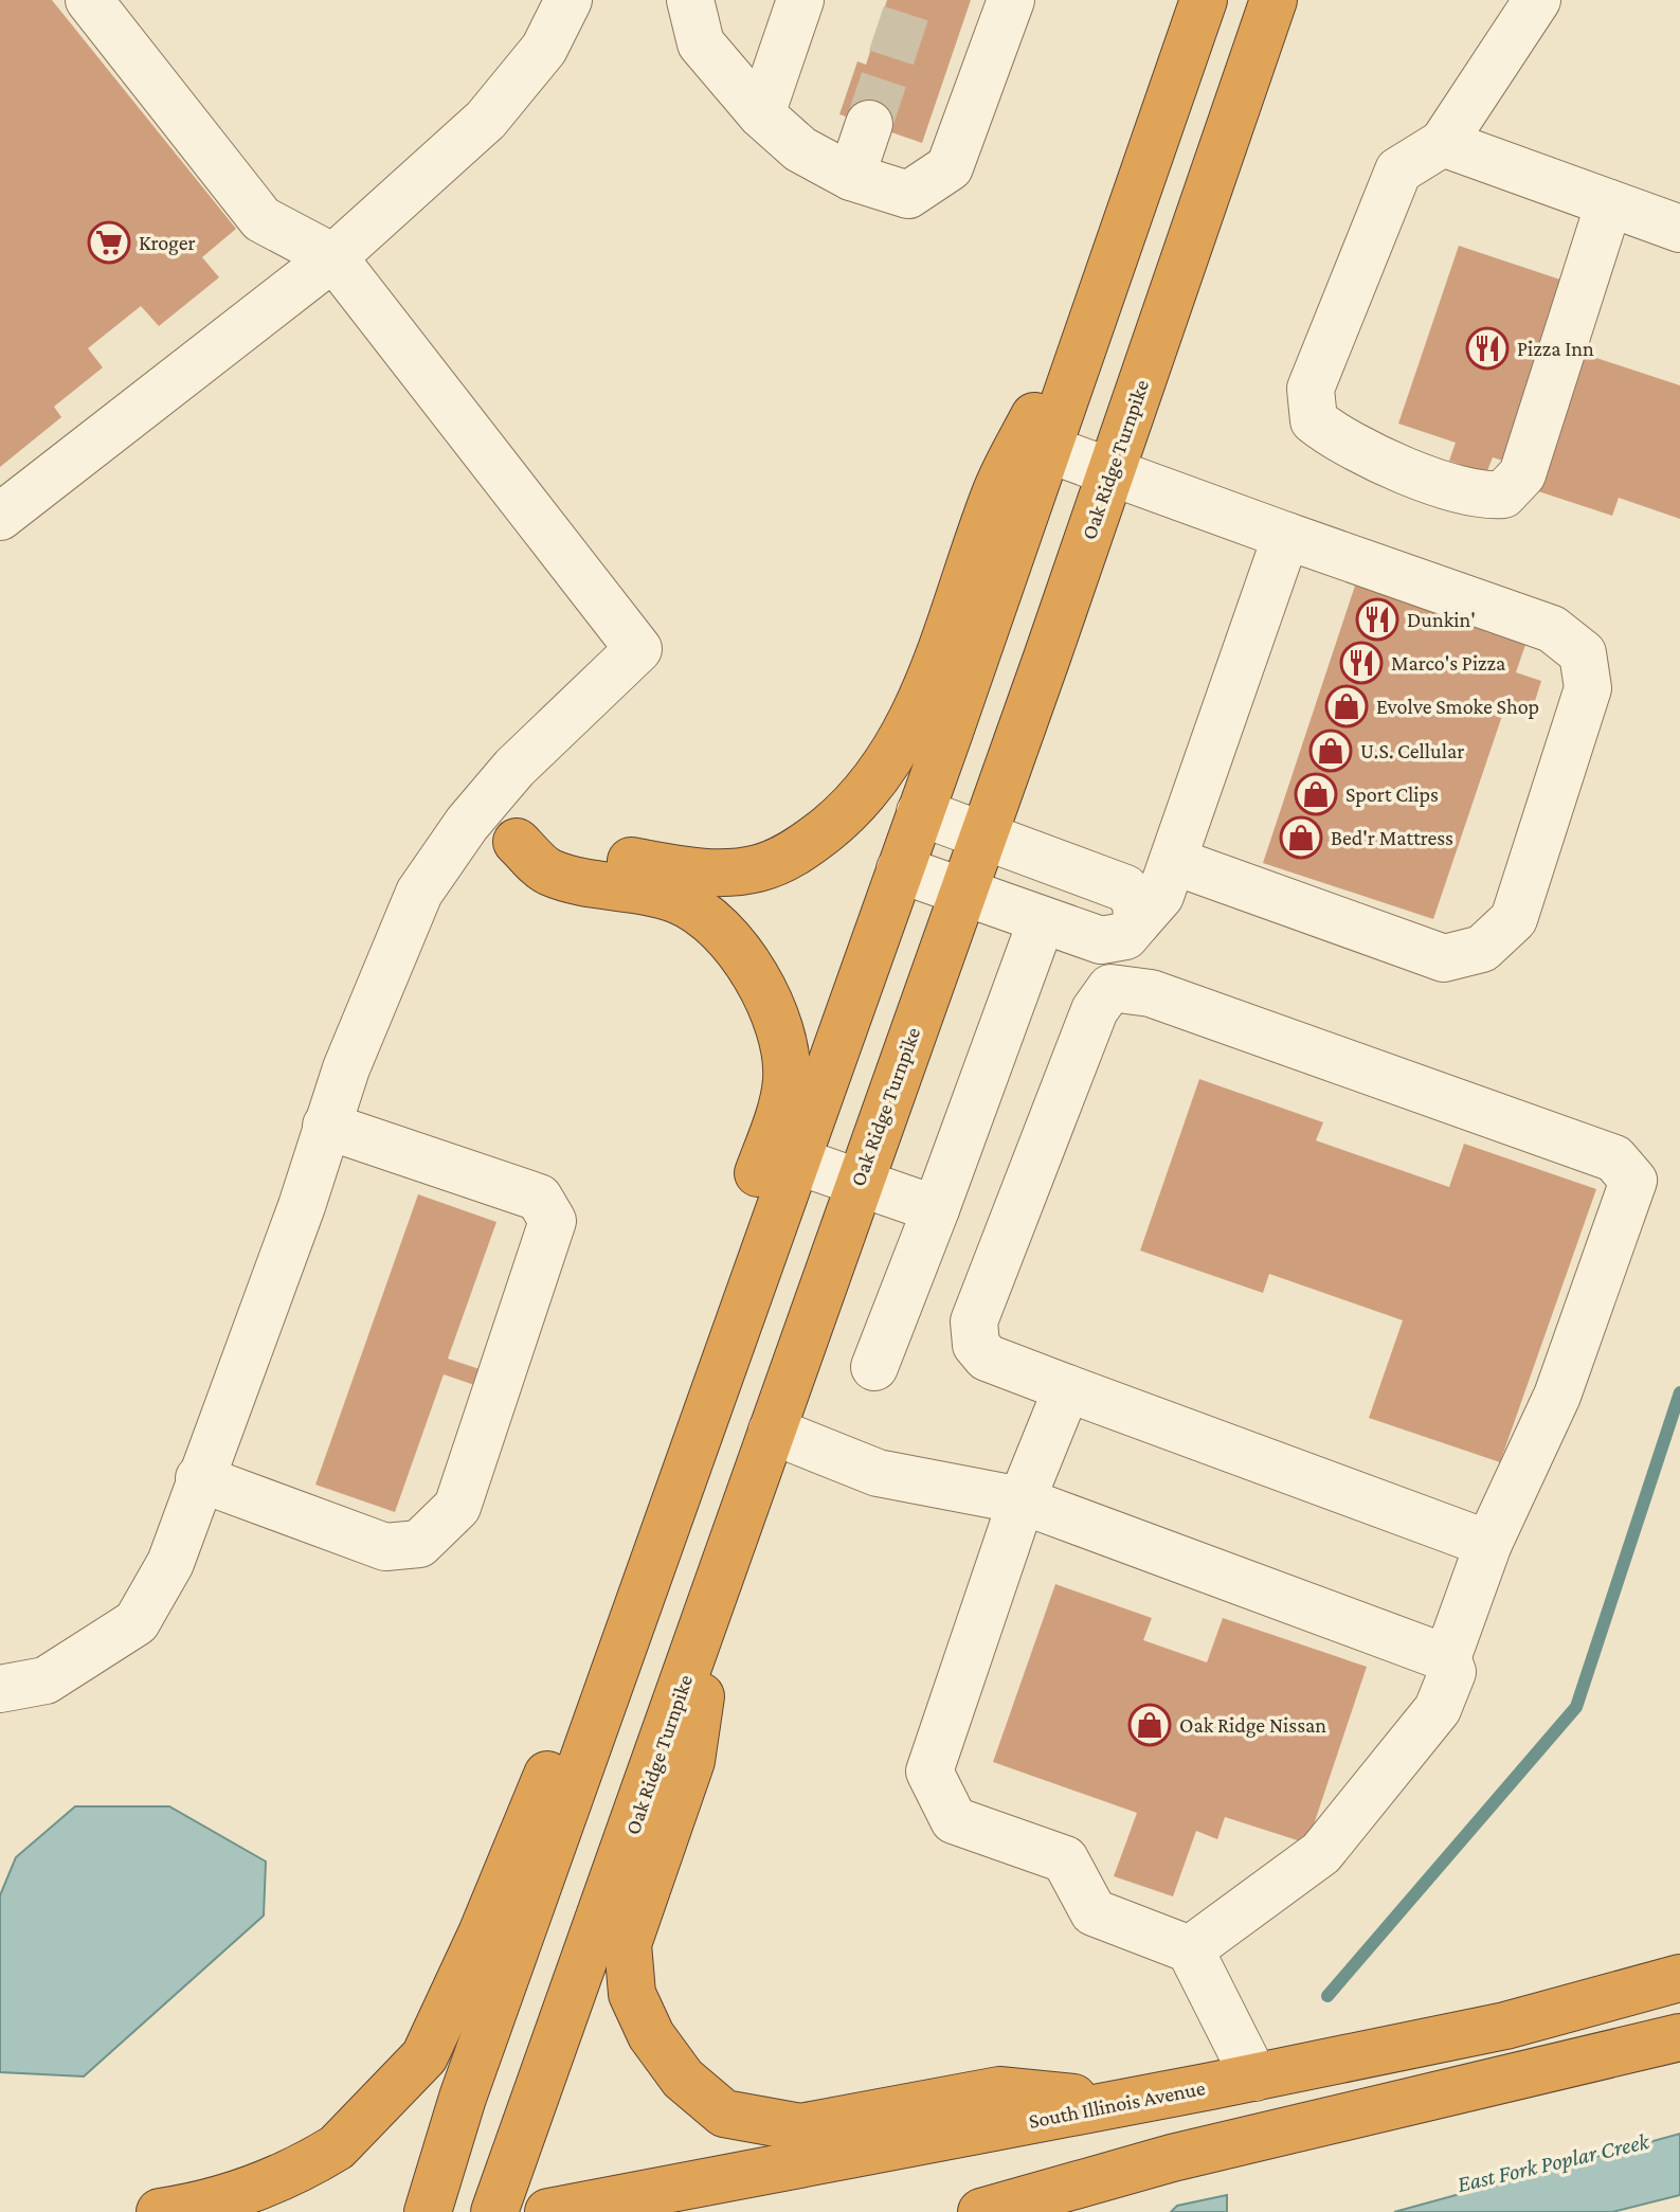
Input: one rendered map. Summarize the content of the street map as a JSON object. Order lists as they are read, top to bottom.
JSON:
{
  "streets": {
    "highway": ["Oak Ridge Turnpike", "South Illinois Avenue"]
  },
  "water": ["East Fork Poplar Creek"],
  "places": {
    "supermarket": ["Kroger"],
    "restaurant": ["Pizza Inn", "Dunkin'", "Marco's Pizza"],
    "shop": [
      "Evolve Smoke Shop",
      "U.S. Cellular",
      "Sport Clips",
      "Bed'r Mattress",
      "Oak Ridge Nissan"
    ]
  }
}
